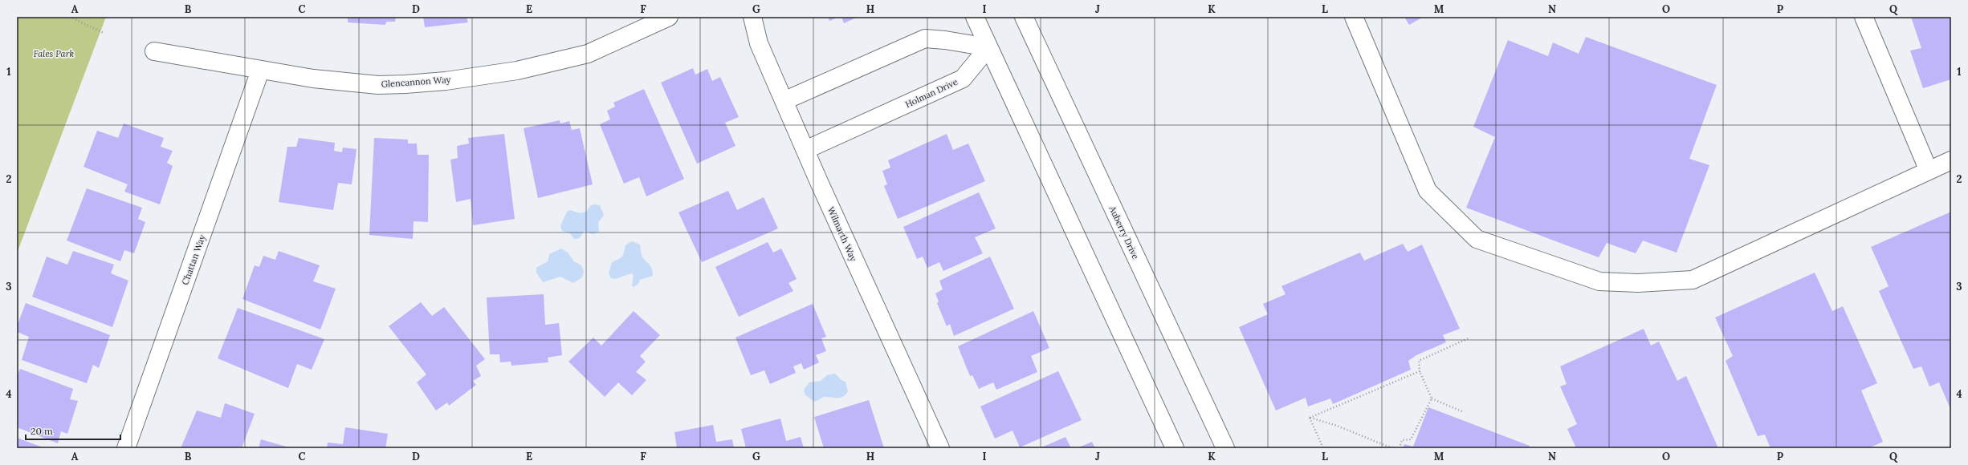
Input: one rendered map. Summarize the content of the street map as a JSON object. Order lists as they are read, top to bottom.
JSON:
{
  "streets": {
    "street": [
      "Glencannon Way",
      "Holman Drive",
      "Auberry Drive",
      "Wilmarth Way",
      "Chattan Way"
    ]
  },
  "crossings": [
    ["Glencannon Way", "Chattan Way"],
    ["Holman Drive", "Wilmarth Way"]
  ],
  "parks": ["Fales Park"],
  "scale_bar": "20 m",
  "grid": {
    "columns": [
      "A",
      "B",
      "C",
      "D",
      "E",
      "F",
      "G",
      "H",
      "I",
      "J",
      "K",
      "L",
      "M",
      "N",
      "O",
      "P",
      "Q"
    ],
    "rows": [
      "1",
      "2",
      "3",
      "4"
    ]
  }
}
